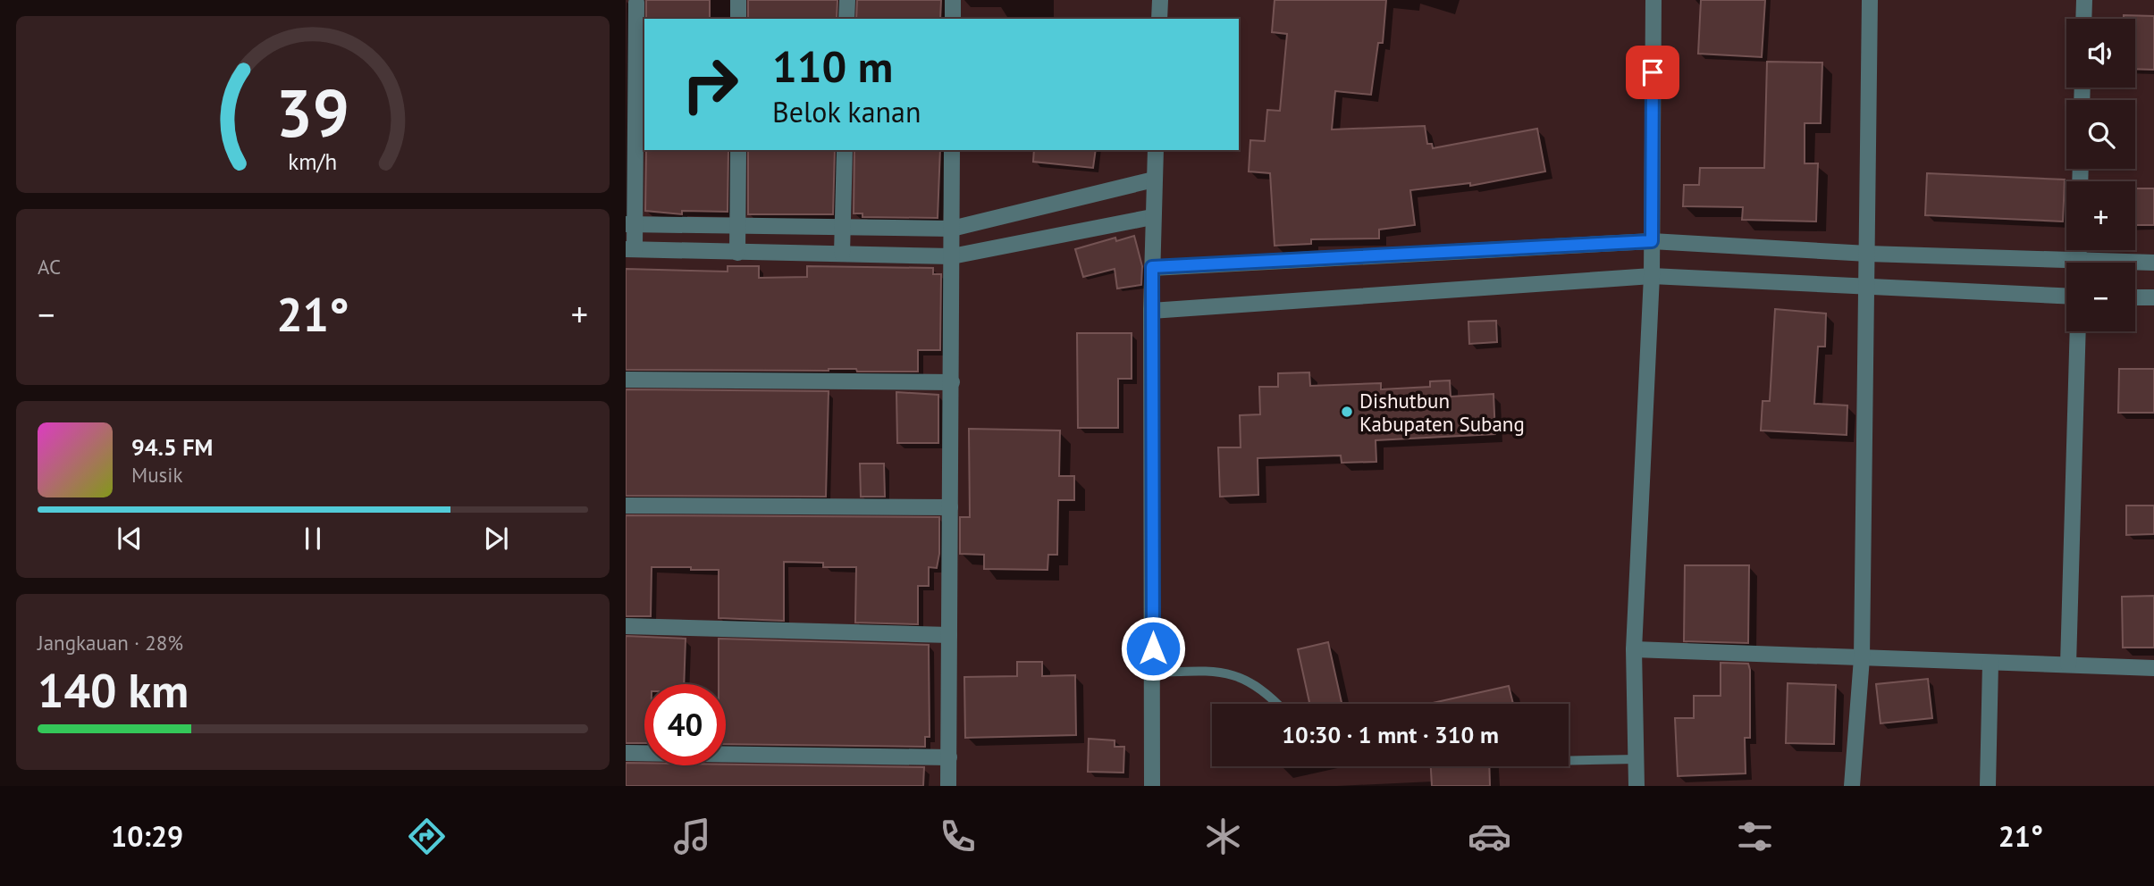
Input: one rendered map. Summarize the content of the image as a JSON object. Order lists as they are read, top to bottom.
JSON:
{
  "places": ["Dishutbun Kabupaten Subang"],
  "page": {
    "map_buttons": ["+", "−"],
    "turn": ["110 m", "Belok kanan"],
    "tile": [
      "AC",
      ["Jangkauan · 28%", "140 km"]
    ],
    "heat": ["−", "21°", "+"],
    "song": ["94.5 FM", "Musik"],
    "limit": "40",
    "trip": "10:30 · 1 mnt · 310 m",
    "tabs": ["10:29", "21°"],
    "gauge": ["39", "km/h"]
  }
}
